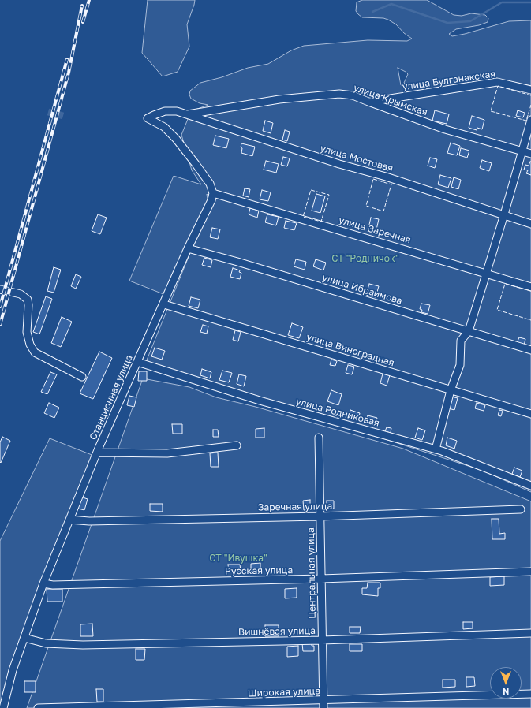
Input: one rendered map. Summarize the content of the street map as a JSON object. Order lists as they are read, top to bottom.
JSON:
{
  "streets": {
    "street": [
      "улица Булганакская",
      "улица Крымская",
      "улица Мостовая",
      "улица Заречная",
      "улица Ибраимова",
      "улица Виноградная",
      "Станционная улица",
      "улица Родниковая",
      "Заречная улица",
      "Русская улица",
      "Центральная улица",
      "Вишнёвая улица",
      "Широкая улица"
    ]
  },
  "crossings": [
    ["улица Булганакская", "улица Крымская"],
    ["улица Крымская", "улица Мостовая"],
    ["улица Мостовая", "улица Заречная"],
    ["улица Мостовая", "Станционная улица"],
    ["улица Заречная", "Станционная улица"],
    ["улица Ибраимова", "Станционная улица"],
    ["улица Виноградная", "Станционная улица"],
    ["Станционная улица", "улица Родниковая"],
    ["Станционная улица", "Заречная улица"],
    ["Станционная улица", "Русская улица"],
    ["Станционная улица", "Вишнёвая улица"],
    ["Заречная улица", "Центральная улица"],
    ["Русская улица", "Центральная улица"],
    ["Центральная улица", "Вишнёвая улица"],
    ["Центральная улица", "Широкая улица"]
  ],
  "parks": ["СТ \"Родничок\"", "СТ \"Ивушка\""],
  "north": "bottom"
}
